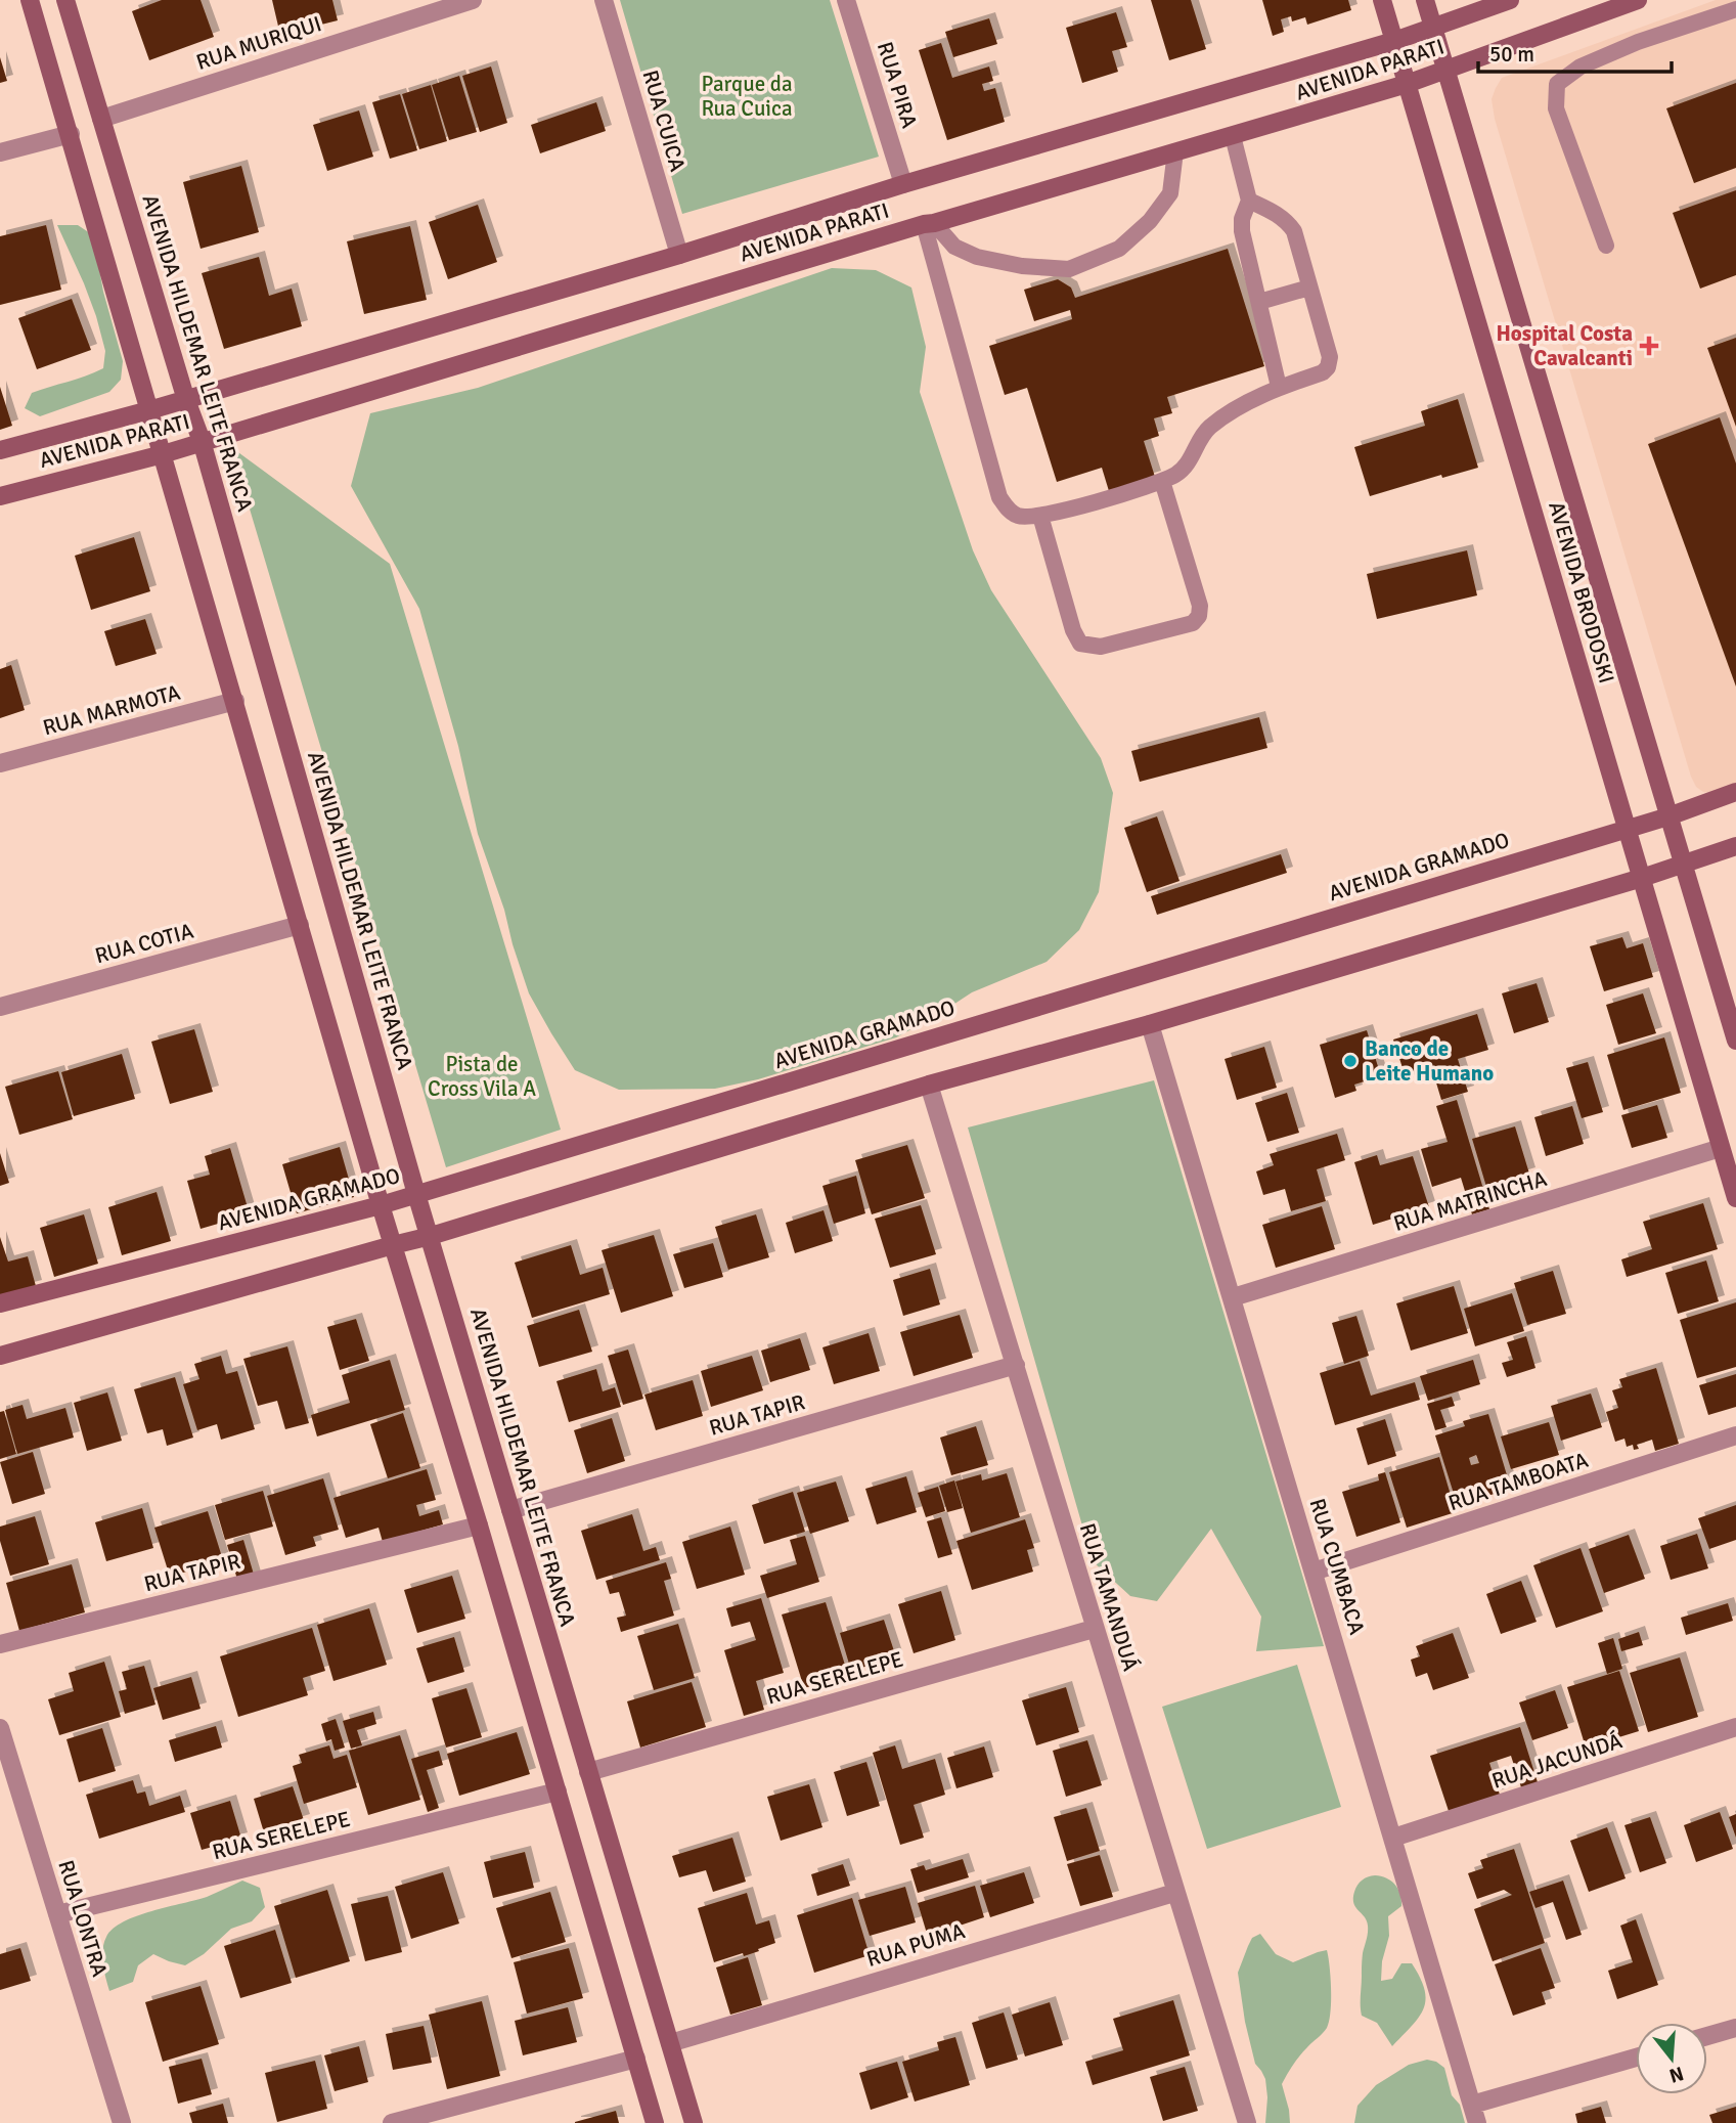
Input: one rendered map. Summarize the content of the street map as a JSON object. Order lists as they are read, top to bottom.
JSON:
{
  "streets": {
    "street": [
      "RUA MURIQUI",
      "AVENIDA PARATI",
      "RUA PIRA",
      "RUA CUICA",
      "AVENIDA HILDEMAR LEITE FRANCA",
      "AVENIDA BRODOSKI",
      "RUA MARMOTA",
      "AVENIDA GRAMADO",
      "RUA COTIA",
      "RUA MATRINCHA",
      "RUA TAPIR",
      "RUA TAMBOATA",
      "RUA CUMBACA",
      "RUA TAMANDUÁ",
      "RUA SERELEPE",
      "RUA JACUNDÁ",
      "RUA LONTRA",
      "RUA PUMA"
    ]
  },
  "crossings": [
    ["RUA MURIQUI", "AVENIDA HILDEMAR LEITE FRANCA"],
    ["AVENIDA PARATI", "RUA PIRA"],
    ["AVENIDA PARATI", "RUA CUICA"],
    ["AVENIDA PARATI", "AVENIDA HILDEMAR LEITE FRANCA"],
    ["AVENIDA PARATI", "AVENIDA BRODOSKI"],
    ["AVENIDA HILDEMAR LEITE FRANCA", "AVENIDA GRAMADO"],
    ["AVENIDA HILDEMAR LEITE FRANCA", "RUA TAPIR"],
    ["AVENIDA HILDEMAR LEITE FRANCA", "RUA SERELEPE"],
    ["AVENIDA HILDEMAR LEITE FRANCA", "RUA PUMA"],
    ["AVENIDA BRODOSKI", "AVENIDA GRAMADO"],
    ["AVENIDA BRODOSKI", "RUA MATRINCHA"],
    ["RUA MATRINCHA", "RUA CUMBACA"],
    ["RUA TAPIR", "RUA TAMANDUÁ"],
    ["RUA TAMBOATA", "RUA CUMBACA"],
    ["RUA CUMBACA", "RUA JACUNDÁ"],
    ["RUA TAMANDUÁ", "RUA SERELEPE"],
    ["RUA TAMANDUÁ", "RUA PUMA"],
    ["RUA SERELEPE", "RUA LONTRA"]
  ],
  "parks": ["Parque da Rua Cuica", "Pista de Cross Vila A"],
  "places": {
    "health": ["Hospital Costa Cavalcanti"],
    "other": ["Banco de Leite Humano"]
  },
  "scale_bar": "50 m",
  "north": "bottom"
}
